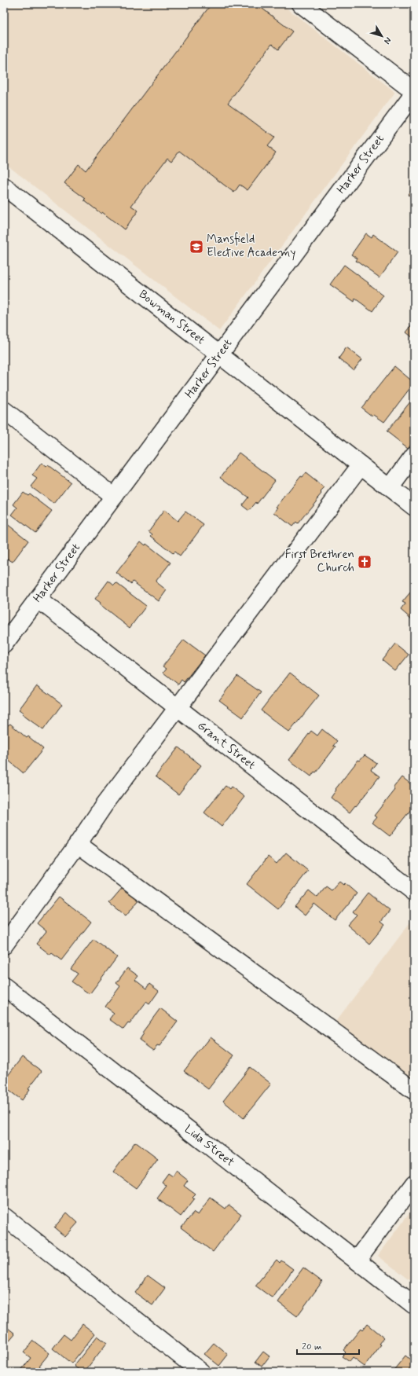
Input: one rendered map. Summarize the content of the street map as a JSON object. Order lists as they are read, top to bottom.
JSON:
{
  "streets": {
    "street": [
      "Harker Street",
      "Bowman Street",
      "Grant Street",
      "Lida Street"
    ]
  },
  "crossings": [
    ["Harker Street", "Bowman Street"],
    ["Harker Street", "Grant Street"]
  ],
  "places": {
    "school or university": ["Mansfield Elective Academy"],
    "church": ["First Brethren Church"]
  },
  "scale_bar": "20 m",
  "north": "bottom right"
}
